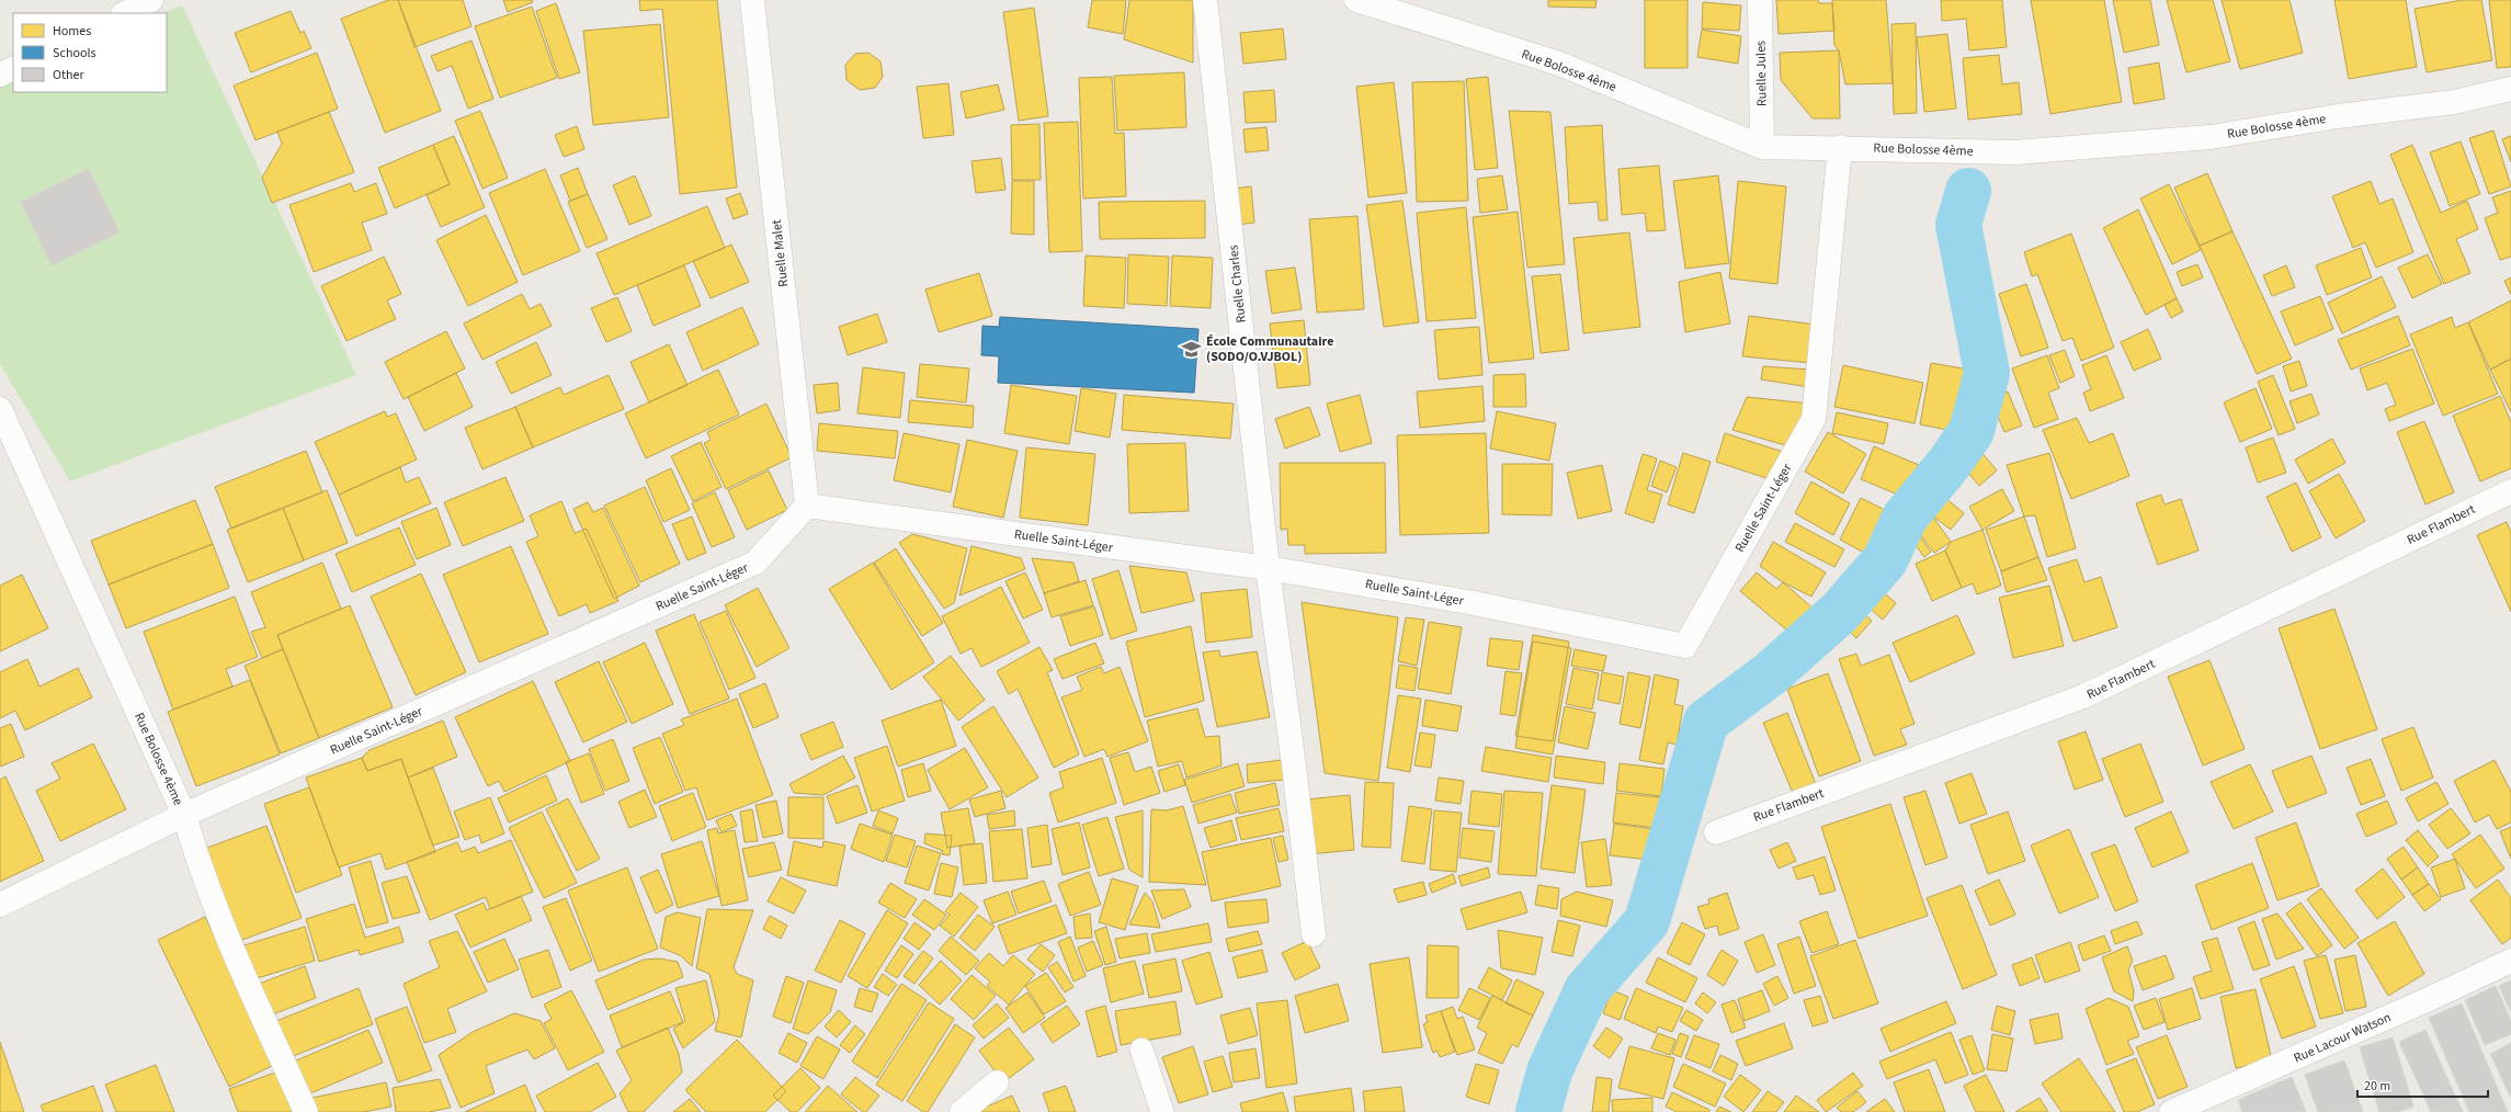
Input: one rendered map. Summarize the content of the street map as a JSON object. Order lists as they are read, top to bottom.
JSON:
{
  "streets": {
    "street": [
      "Rue Bolosse 4ème",
      "Ruelle Jules",
      "Ruelle Malet",
      "Ruelle Charles",
      "Ruelle Saint-Léger",
      "Rue Flambert",
      "Rue Lacour Watson"
    ]
  },
  "crossings": [
    ["Rue Bolosse 4ème", "Ruelle Jules"],
    ["Rue Bolosse 4ème", "Ruelle Saint-Léger"],
    ["Ruelle Malet", "Ruelle Saint-Léger"],
    ["Ruelle Charles", "Ruelle Saint-Léger"]
  ],
  "places": {
    "school or university": ["École Communautaire (SODO/O.VJBOL)"]
  },
  "legend": ["Homes", "Schools", "Other"],
  "scale_bar": "20 m"
}
